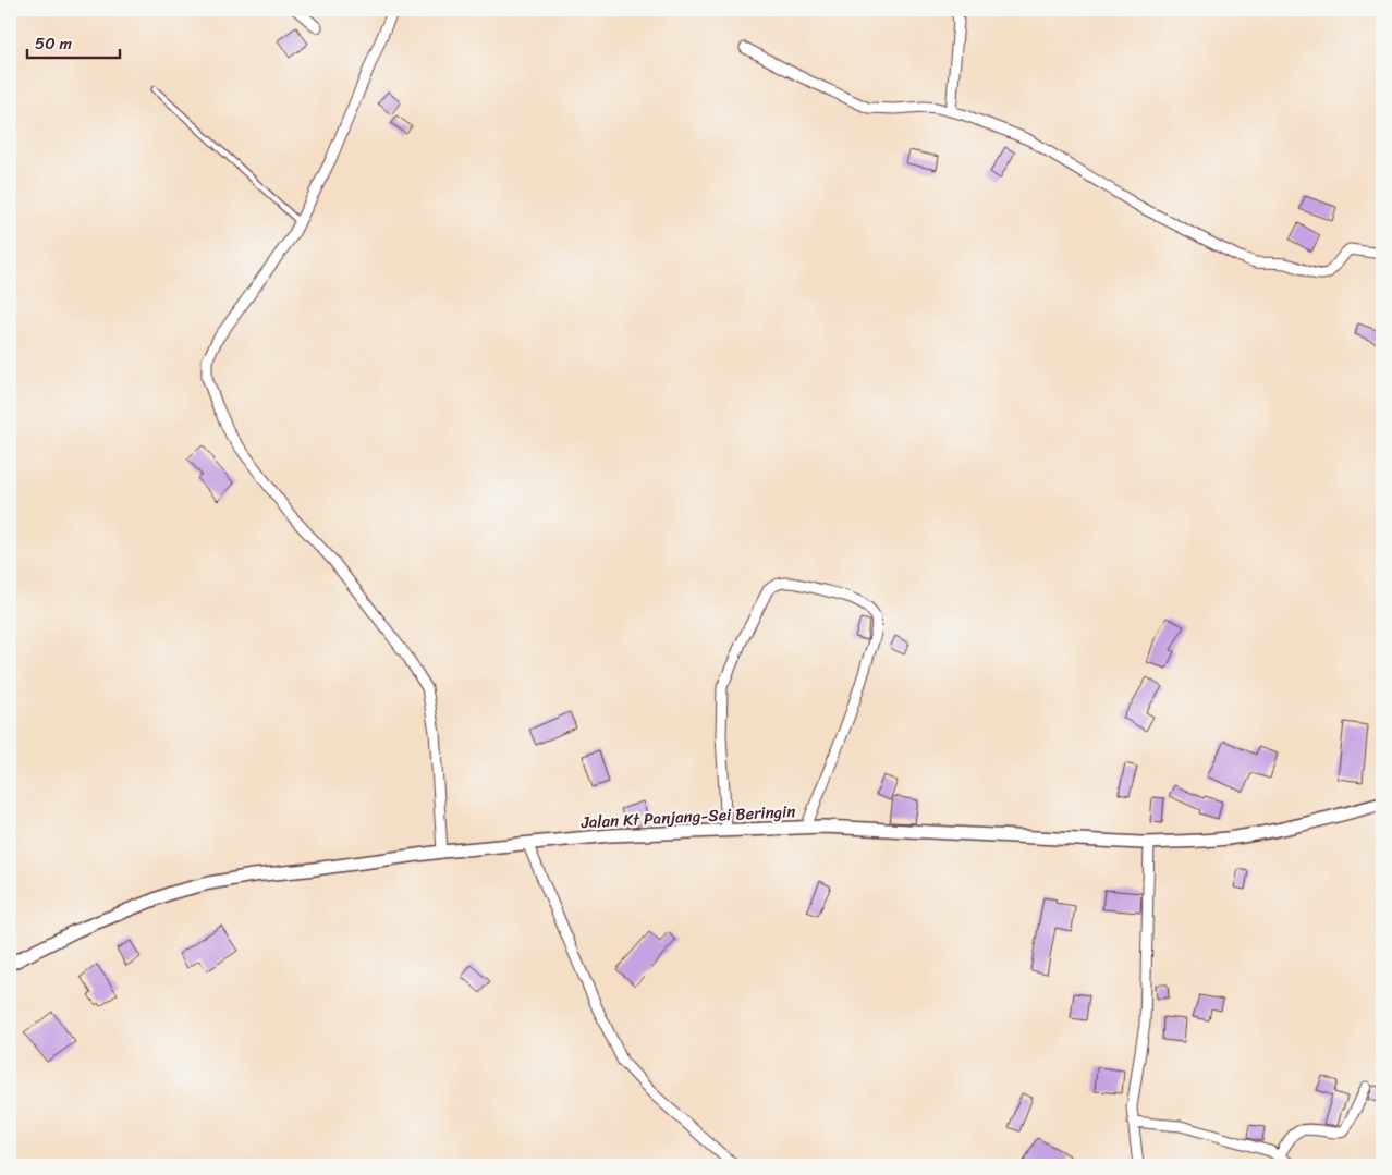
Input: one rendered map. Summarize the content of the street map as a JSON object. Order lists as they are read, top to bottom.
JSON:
{
  "streets": {
    "street": ["Jalan Kt Panjang-Sei Beringin"]
  },
  "scale_bar": "50 m"
}
